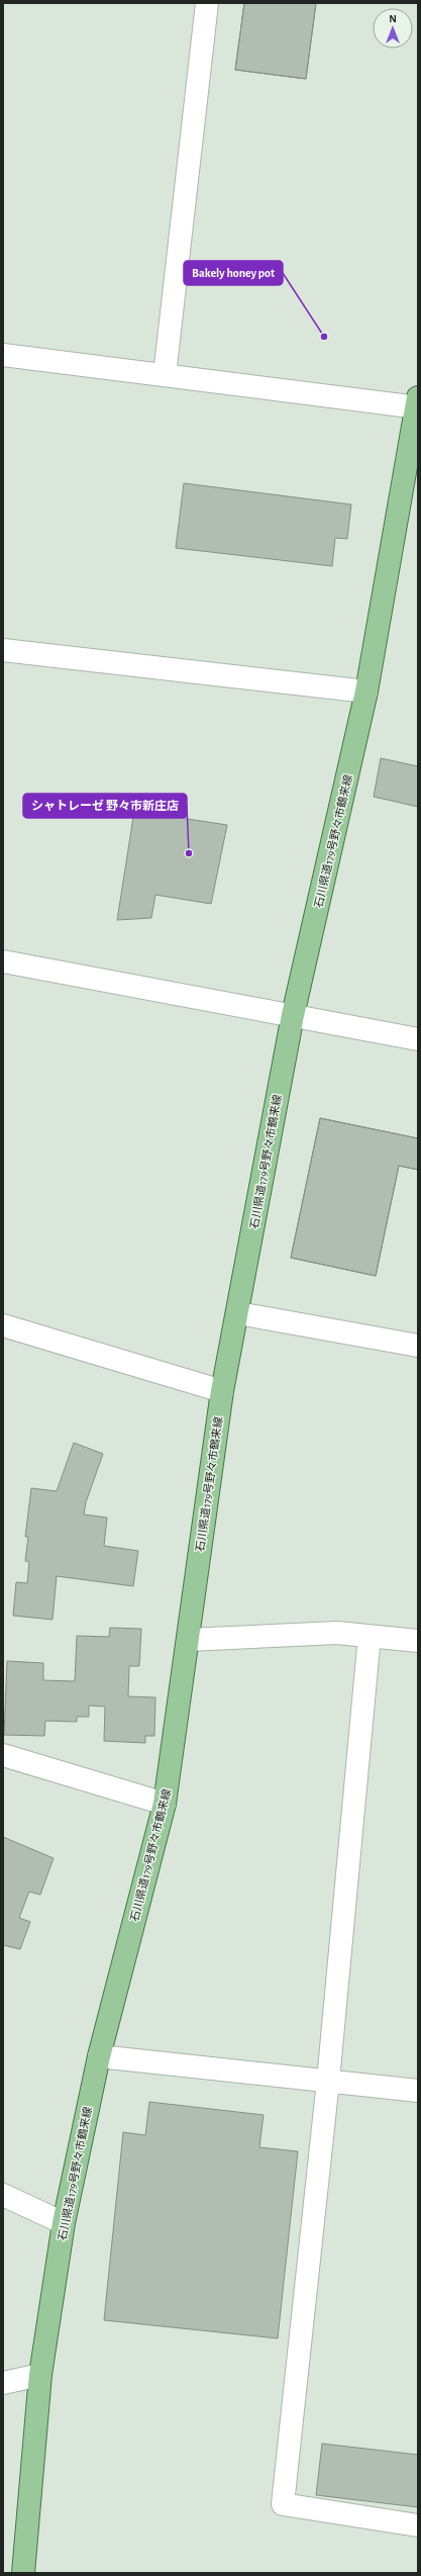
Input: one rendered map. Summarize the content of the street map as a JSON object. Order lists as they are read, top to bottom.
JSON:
{
  "streets": {
    "main road": ["石川県道179号野々市鶴来線"]
  },
  "places": ["Bakely honey pot", "シャトレーゼ 野々市新庄店"],
  "north": "top"
}
